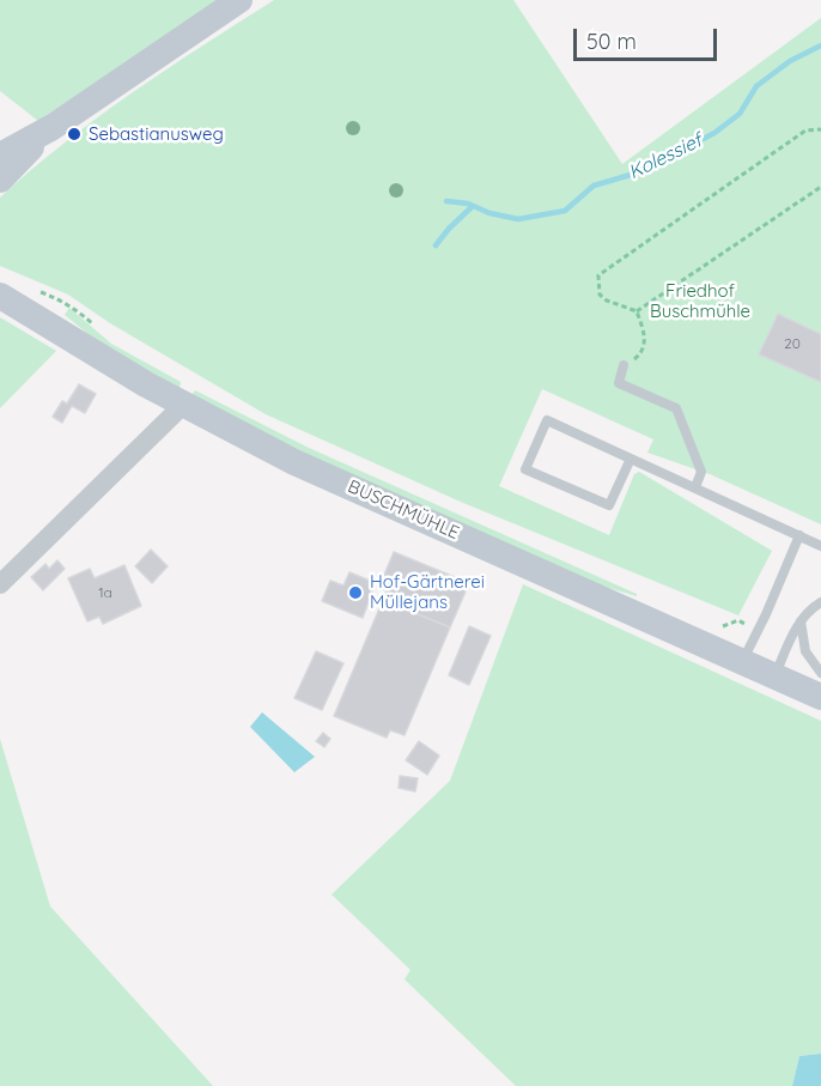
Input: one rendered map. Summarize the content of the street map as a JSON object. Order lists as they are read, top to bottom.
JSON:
{
  "streets": {
    "main road": ["BUSCHMÜHLE"]
  },
  "water": ["Kolessief"],
  "parks": ["Friedhof Buschmühle"],
  "places": ["Sebastianusweg", "Hof-Gärtnerei Müllejans"],
  "house_numbers": ["20", "1a"],
  "scale_bar": "50 m"
}
